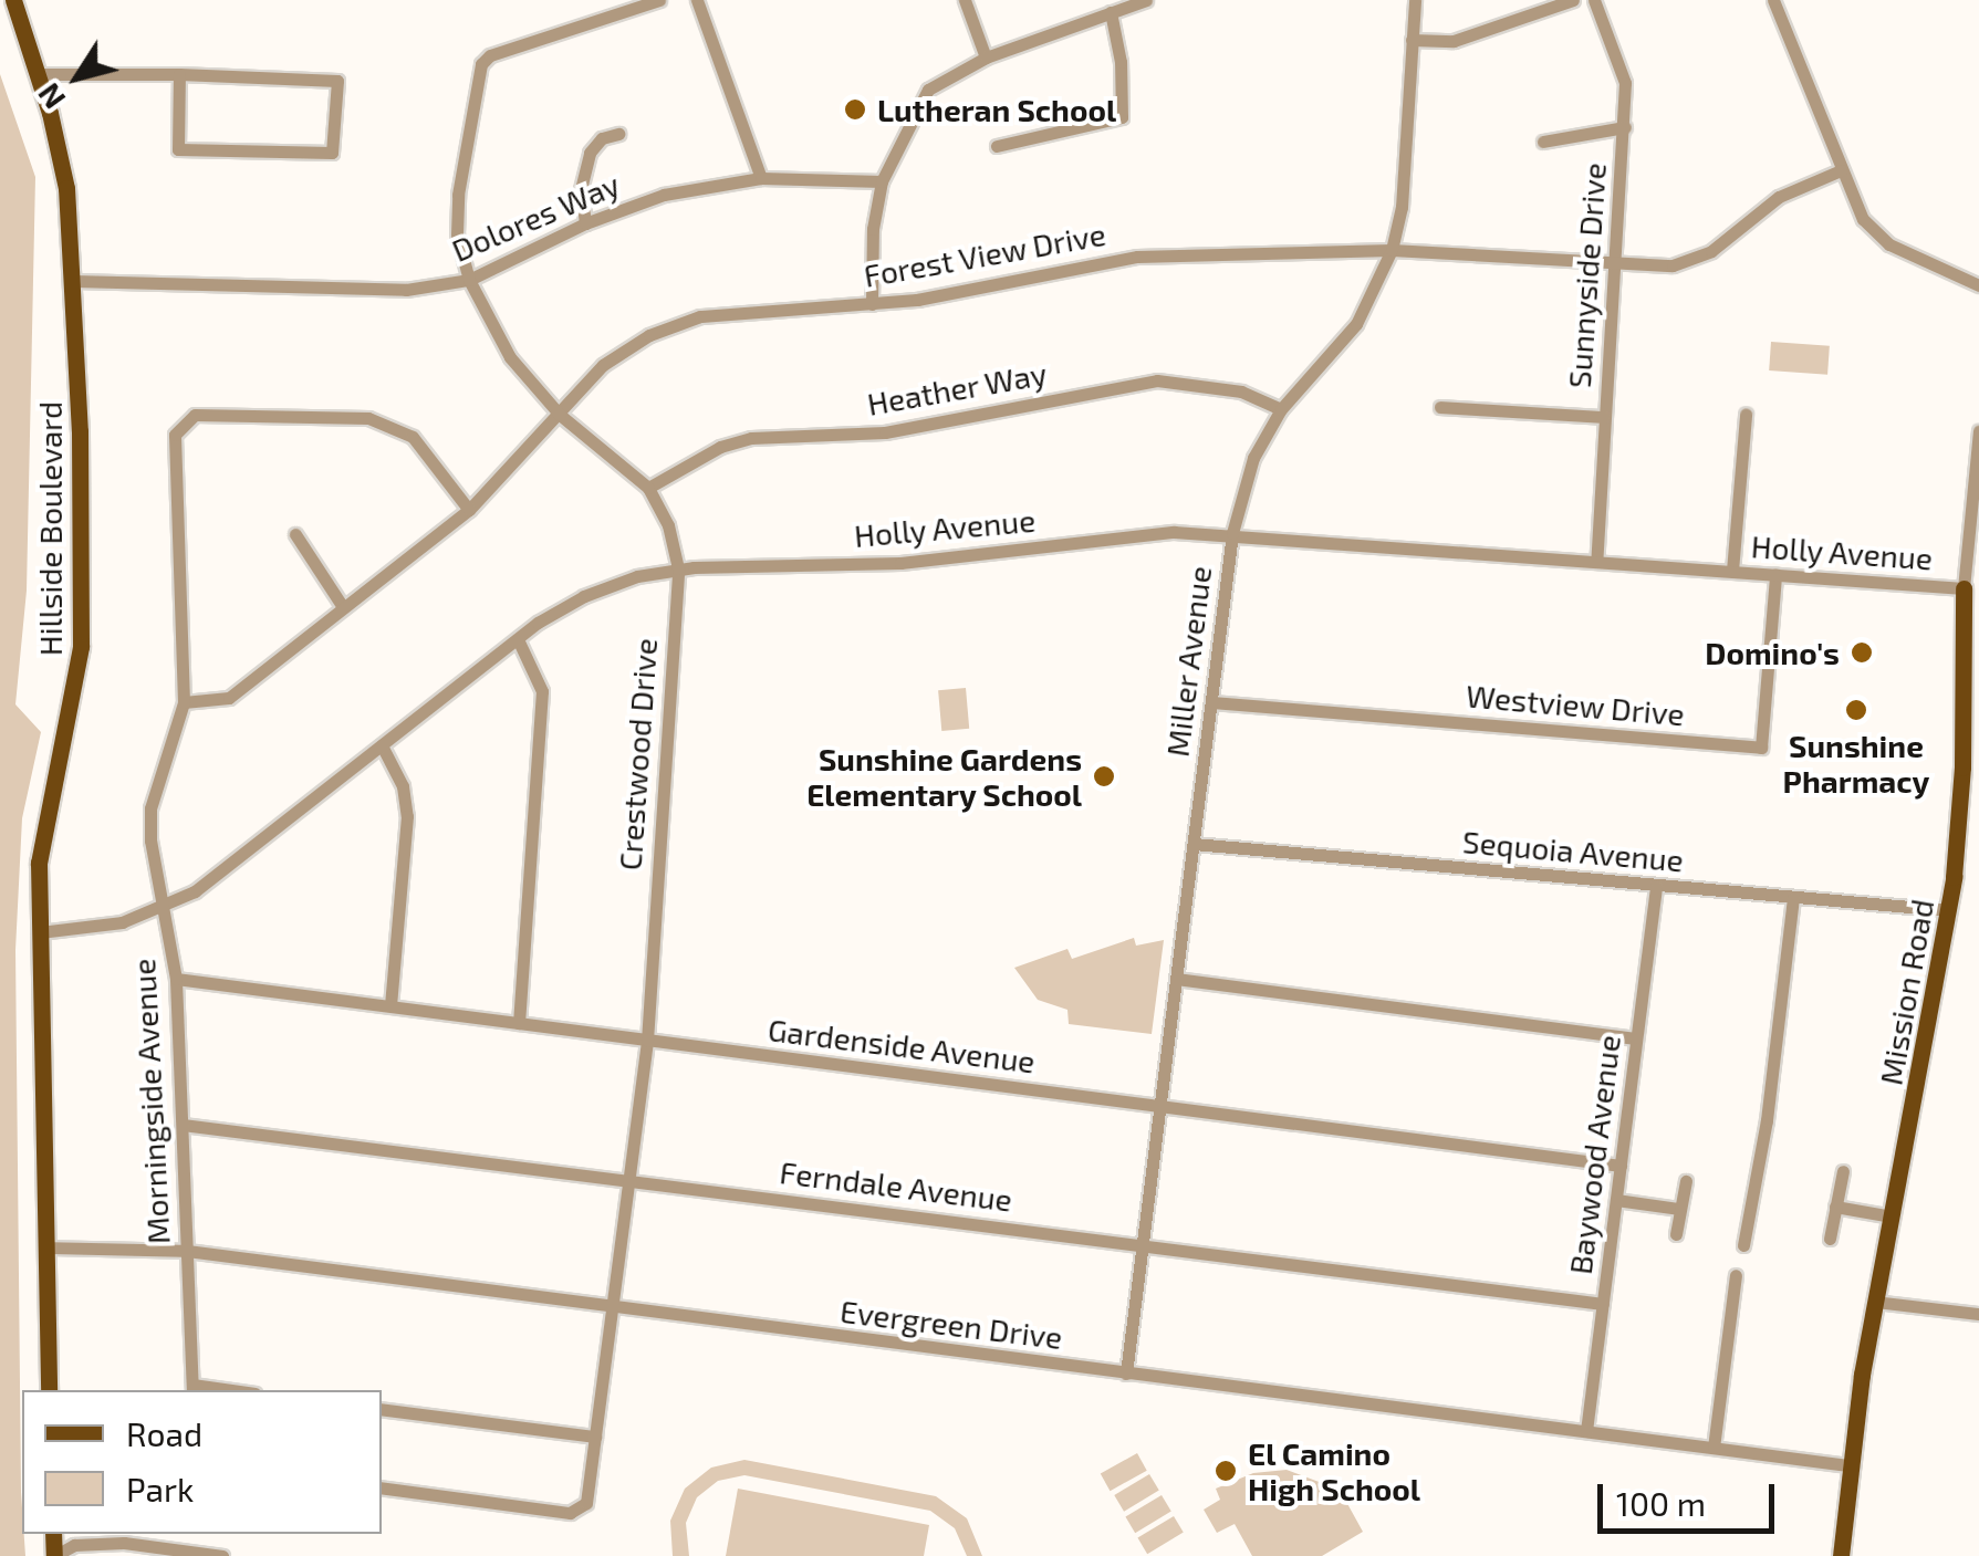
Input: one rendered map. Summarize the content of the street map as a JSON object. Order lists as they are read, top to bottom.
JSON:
{
  "streets": {
    "main road": ["Hillside Boulevard", "Mission Road"],
    "street": [
      "Dolores Way",
      "Forest View Drive",
      "Sunnyside Drive",
      "Heather Way",
      "Holly Avenue",
      "Miller Avenue",
      "Westview Drive",
      "Crestwood Drive",
      "Sequoia Avenue",
      "Gardenside Avenue",
      "Morningside Avenue",
      "Baywood Avenue",
      "Ferndale Avenue",
      "Evergreen Drive"
    ]
  },
  "crossings": [
    ["Dolores Way", "Hillside Boulevard"],
    ["Dolores Way", "Crestwood Drive"],
    ["Forest View Drive", "Sunnyside Drive"],
    ["Forest View Drive", "Miller Avenue"],
    ["Forest View Drive", "Crestwood Drive"],
    ["Forest View Drive", "Morningside Avenue"],
    ["Sunnyside Drive", "Holly Avenue"],
    ["Heather Way", "Miller Avenue"],
    ["Heather Way", "Crestwood Drive"],
    ["Holly Avenue", "Hillside Boulevard"],
    ["Holly Avenue", "Miller Avenue"],
    ["Holly Avenue", "Westview Drive"],
    ["Holly Avenue", "Crestwood Drive"],
    ["Holly Avenue", "Mission Road"],
    ["Holly Avenue", "Morningside Avenue"],
    ["Hillside Boulevard", "Evergreen Drive"],
    ["Miller Avenue", "Westview Drive"],
    ["Miller Avenue", "Sequoia Avenue"],
    ["Miller Avenue", "Gardenside Avenue"],
    ["Miller Avenue", "Ferndale Avenue"],
    ["Miller Avenue", "Evergreen Drive"],
    ["Crestwood Drive", "Gardenside Avenue"],
    ["Crestwood Drive", "Ferndale Avenue"],
    ["Crestwood Drive", "Evergreen Drive"],
    ["Sequoia Avenue", "Mission Road"],
    ["Sequoia Avenue", "Baywood Avenue"],
    ["Mission Road", "Evergreen Drive"],
    ["Gardenside Avenue", "Morningside Avenue"],
    ["Gardenside Avenue", "Baywood Avenue"],
    ["Morningside Avenue", "Ferndale Avenue"],
    ["Morningside Avenue", "Evergreen Drive"],
    ["Baywood Avenue", "Ferndale Avenue"],
    ["Baywood Avenue", "Evergreen Drive"]
  ],
  "places": [
    "Lutheran School",
    "Domino's",
    "Sunshine Pharmacy",
    "Sunshine Gardens Elementary School",
    "El Camino High School"
  ],
  "legend": ["Road", "Park"],
  "scale_bar": "100 m",
  "north": "bottom left"
}
